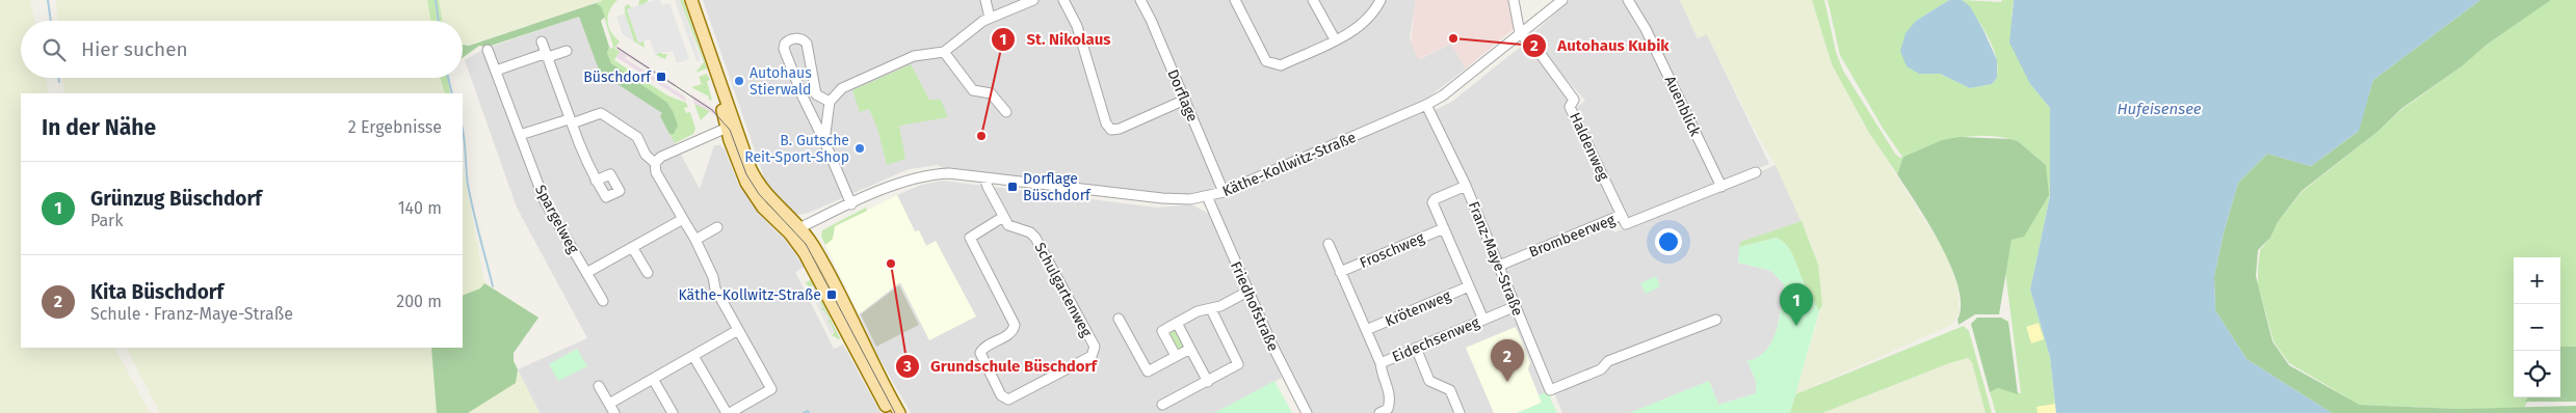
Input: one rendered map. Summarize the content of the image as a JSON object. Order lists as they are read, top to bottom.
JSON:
{
  "streets": {
    "street": [
      "Dorflage",
      "Auenblick",
      "Haldenweg",
      "Käthe-Kollwitz-Straße",
      "Spargelweg",
      "Brombeerweg",
      "Froschweg",
      "Franz-Maye-Straße",
      "Schulgartenweg",
      "Friedhofstraße",
      "Krötenweg",
      "Eidechsenweg"
    ]
  },
  "crossings": [
    ["Dorflage", "Käthe-Kollwitz-Straße"],
    ["Auenblick", "Brombeerweg"],
    ["Haldenweg", "Käthe-Kollwitz-Straße"],
    ["Haldenweg", "Brombeerweg"],
    ["Käthe-Kollwitz-Straße", "Franz-Maye-Straße"],
    ["Käthe-Kollwitz-Straße", "Schulgartenweg"],
    ["Käthe-Kollwitz-Straße", "Friedhofstraße"],
    ["Brombeerweg", "Franz-Maye-Straße"],
    ["Franz-Maye-Straße", "Eidechsenweg"]
  ],
  "water": ["Hufeisensee"],
  "places": {
    "other": [
      "Autohaus Kubik",
      "Autohaus Stierwald",
      "St. Nikolaus",
      "B. Gutsche Reit-Sport-Shop",
      "Grundschule Büschdorf"
    ],
    "transit": ["Büschdorf", "Dorflage Büschdorf", "Käthe-Kollwitz-Straße"]
  },
  "page": {
    "search": "Hier suchen",
    "heading": ["In der Nähe", "2 Ergebnisse"],
    "list": [
      {
        "mark": "1",
        "name": "Grünzug Büschdorf",
        "note": "Park",
        "value": "140 m"
      },
      {
        "mark": "2",
        "name": "Kita Büschdorf",
        "note": "Schule · Franz-Maye-Straße",
        "value": "200 m"
      }
    ],
    "map_buttons": ["+", "−"],
    "pins": ["1", "2"]
  }
}
